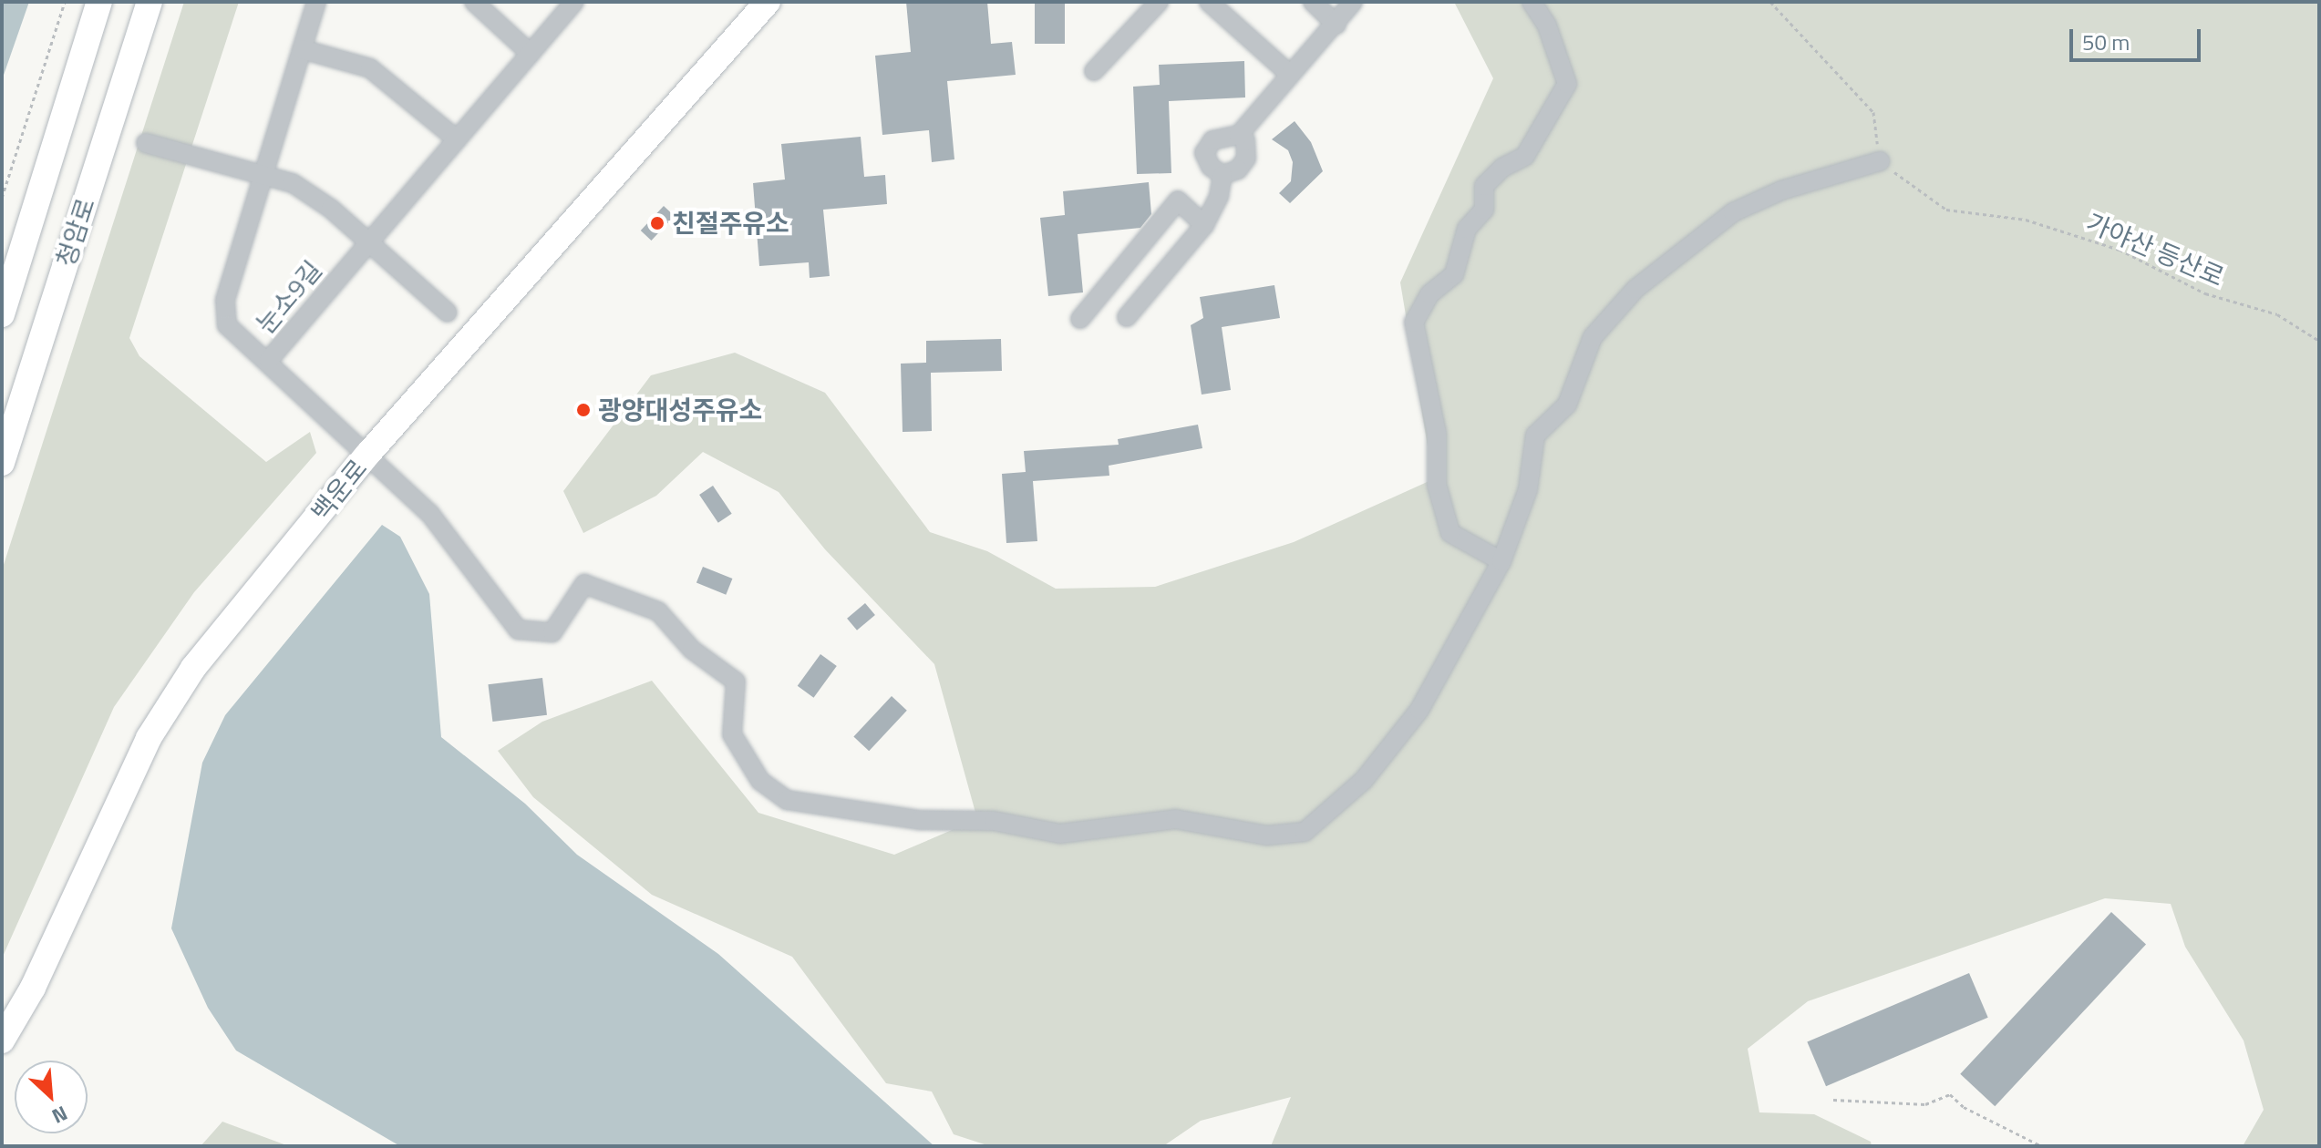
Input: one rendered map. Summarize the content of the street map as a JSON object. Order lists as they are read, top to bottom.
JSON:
{
  "streets": {
    "main road": ["청암로", "백운로"],
    "street": ["눈소9길"],
    "path": ["가야산 등산로"]
  },
  "places": ["친절주유소", "광양대성주유소"],
  "scale_bar": "50 m",
  "north": "bottom right"
}
